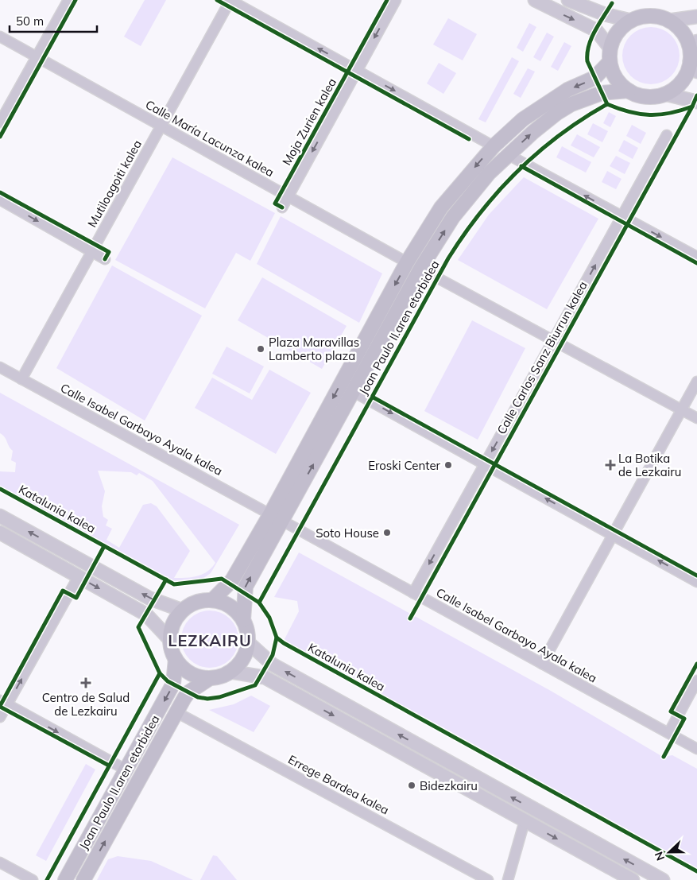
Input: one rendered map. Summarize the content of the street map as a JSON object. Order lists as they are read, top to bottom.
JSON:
{
  "streets": {
    "main road": ["Joan Paulo II.aren etorbidea"],
    "street": [
      "Moja Zurien kalea",
      "Calle María Lacunza kalea",
      "Mutiloagoiti kalea",
      "Calle Carlos Sanz Biurrun kalea",
      "Calle Isabel Garbayo Ayala kalea",
      "Errege Bardea kalea"
    ],
    "cycle path": ["Katalunia kalea"]
  },
  "crossings": [
    ["Moja Zurien kalea", "Calle María Lacunza kalea"],
    ["Calle María Lacunza kalea", "Mutiloagoiti kalea"],
    ["Calle María Lacunza kalea", "Joan Paulo II.aren etorbidea"],
    ["Mutiloagoiti kalea", "Calle Isabel Garbayo Ayala kalea"],
    ["Joan Paulo II.aren etorbidea", "Calle Isabel Garbayo Ayala kalea"],
    ["Joan Paulo II.aren etorbidea", "Errege Bardea kalea"],
    ["Calle Carlos Sanz Biurrun kalea", "Calle Isabel Garbayo Ayala kalea"]
  ],
  "one_way": ["Moja Zurien kalea"],
  "districts": ["LEZKAIRU"],
  "places": {
    "other": [
      "Plaza Maravillas Lamberto plaza",
      "Eroski Center",
      "Soto House",
      "Bidezkairu"
    ],
    "health": ["La Botika de Lezkairu", "Centro de Salud de Lezkairu"]
  },
  "scale_bar": "50 m",
  "north": "left"
}
